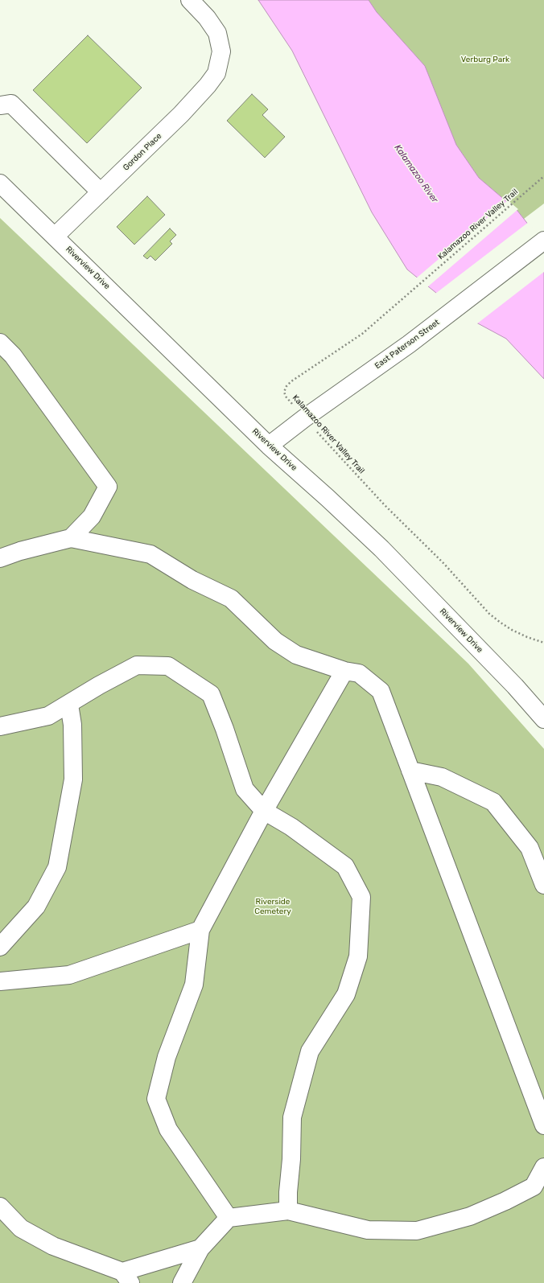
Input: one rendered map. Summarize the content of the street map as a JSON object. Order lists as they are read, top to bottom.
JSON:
{
  "streets": {
    "street": ["Gordon Place", "Riverview Drive", "East Paterson Street"],
    "path": ["Kalamazoo River Valley Trail"]
  },
  "crossings": [
    ["Gordon Place", "Riverview Drive"],
    ["Kalamazoo River Valley Trail", "East Paterson Street"],
    ["Riverview Drive", "East Paterson Street"]
  ],
  "water": ["Kalamazoo River"],
  "parks": ["Verburg Park", "Riverside Cemetery"]
}
